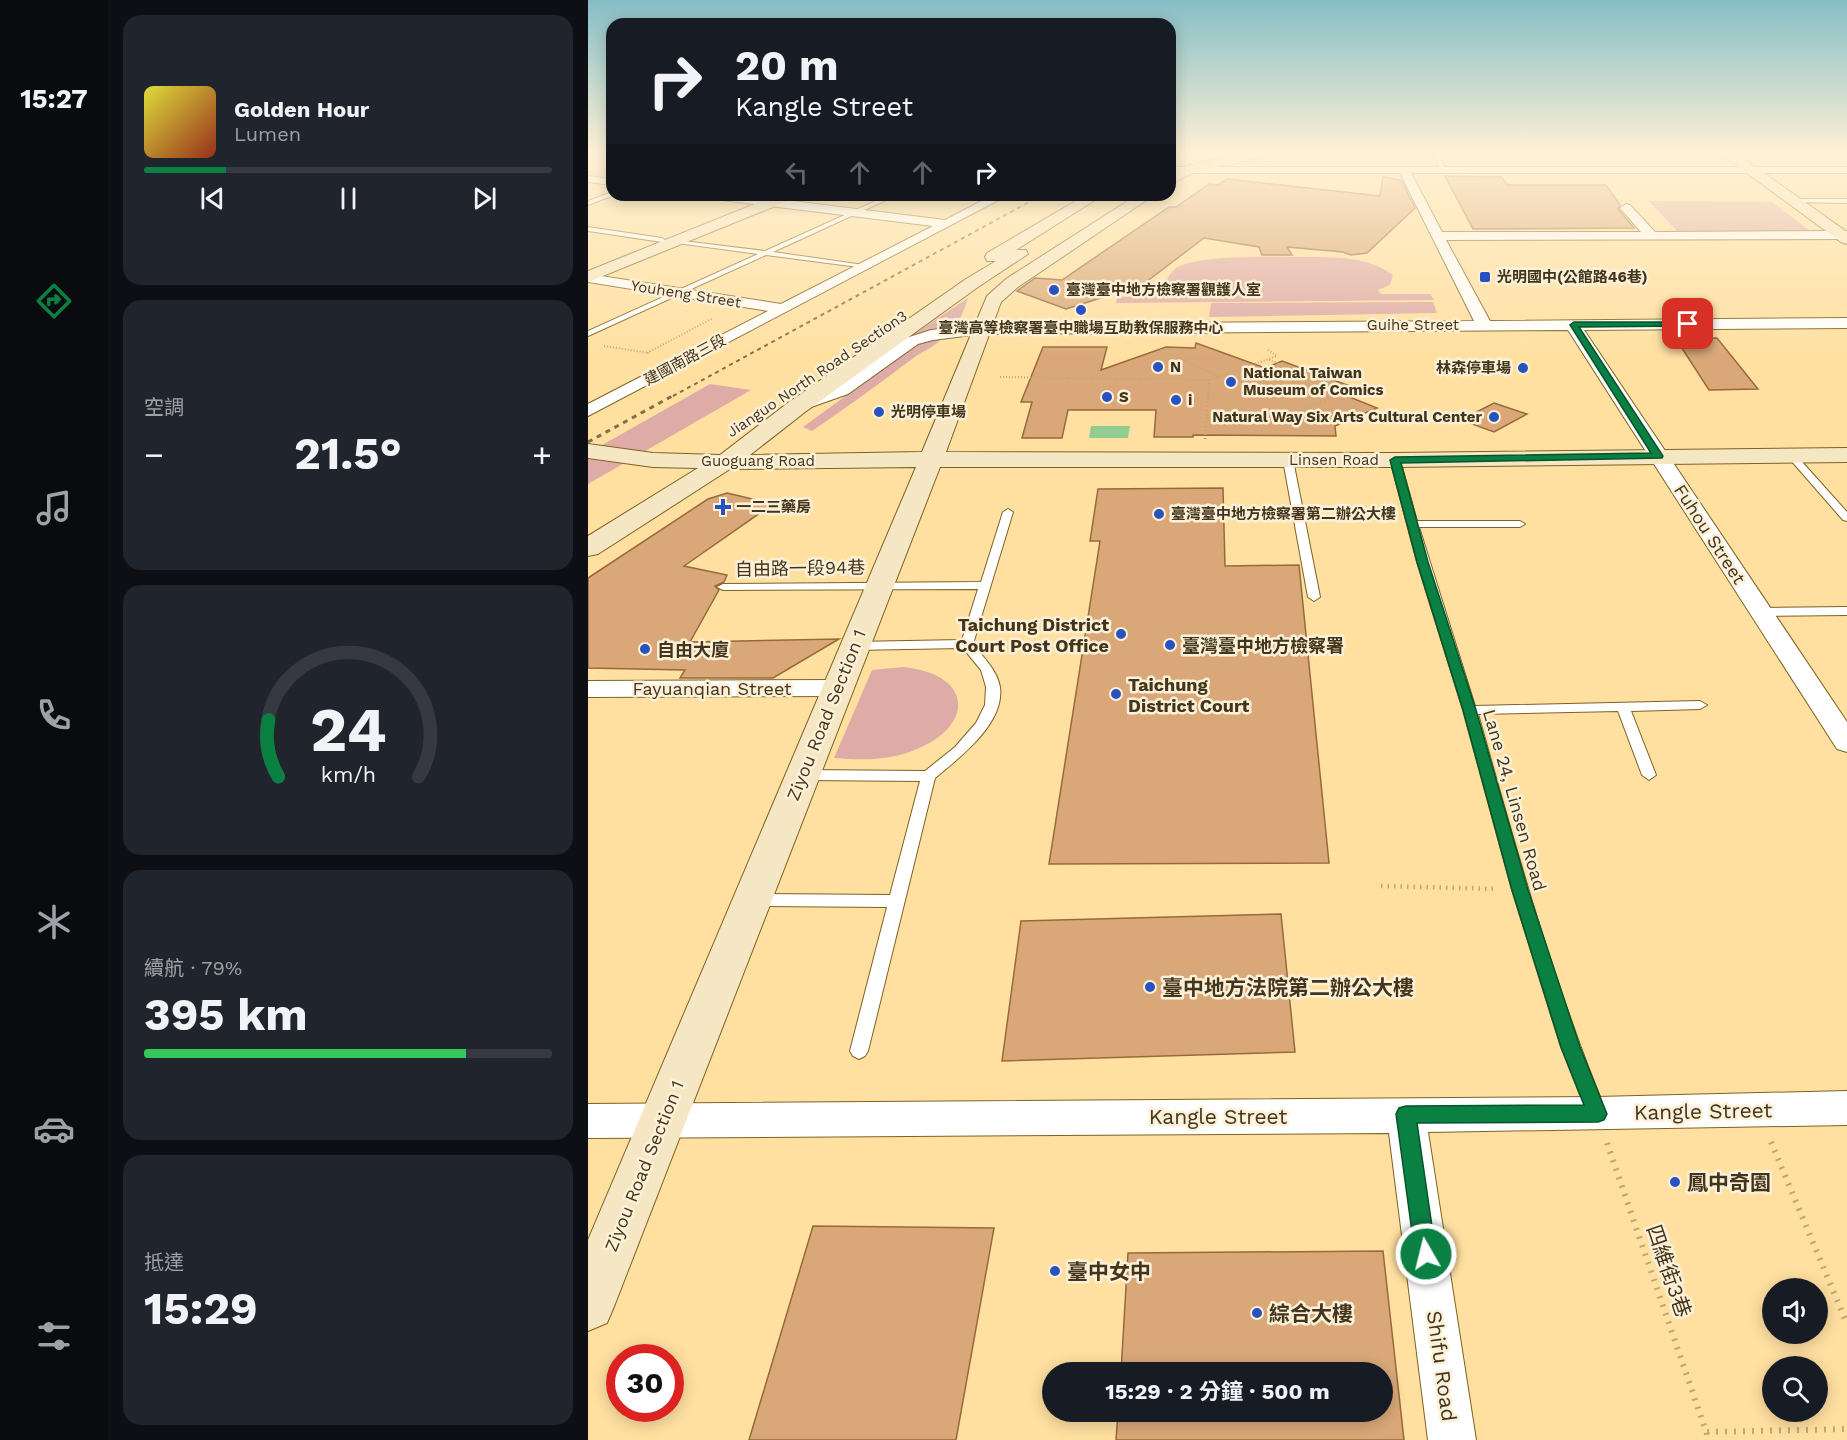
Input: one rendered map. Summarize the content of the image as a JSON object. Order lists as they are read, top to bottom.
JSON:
{
  "streets": {
    "main road": [
      "Jianguo North Road Section3",
      "Linsen Road",
      "Guoguang Road",
      "Ziyou Road Section 1"
    ],
    "street": [
      "Youheng Street",
      "Guihe Street",
      "建國南路三段",
      "Fuhou Street",
      "Fayuanqian Street",
      "Kangle Street",
      "Shifu Road"
    ],
    "lane": ["自由路一段94巷", "Lane 24, Linsen Road"],
    "path": ["四維街3巷"]
  },
  "crossings": [
    ["Youheng Street", "建國南路三段"],
    ["Guihe Street", "Jianguo North Road Section3"],
    ["Guihe Street", "Fuhou Street"],
    ["Guihe Street", "Ziyou Road Section 1"],
    ["Jianguo North Road Section3", "Guoguang Road"],
    ["Linsen Road", "Guoguang Road"],
    ["Linsen Road", "Fuhou Street"],
    ["Linsen Road", "Ziyou Road Section 1"],
    ["Linsen Road", "Lane 24, Linsen Road"],
    ["Guoguang Road", "Ziyou Road Section 1"],
    ["自由路一段94巷", "Ziyou Road Section 1"],
    ["Fayuanqian Street", "Ziyou Road Section 1"],
    ["Ziyou Road Section 1", "Kangle Street"],
    ["Lane 24, Linsen Road", "Kangle Street"],
    ["Lane 24, Linsen Road", "四維街3巷"],
    ["Kangle Street", "四維街3巷"],
    ["Kangle Street", "Shifu Road"]
  ],
  "places": {
    "transit": ["光明國中(公館路46巷)"],
    "other": [
      "臺灣臺中地方檢察署觀護人室",
      "臺灣高等檢察署臺中職場互助教保服務中心",
      "N",
      "林森停車場",
      "National Taiwan Museum of Comics",
      "S",
      "i",
      "光明停車場",
      "Natural Way Six Arts Cultural Center",
      "臺灣臺中地方檢察署第二辦公大樓",
      "Taichung District Court Post Office",
      "臺灣臺中地方檢察署",
      "自由大廈",
      "Taichung District Court",
      "臺中地方法院第二辦公大樓",
      "鳳中奇園",
      "臺中女中",
      "綜合大樓"
    ],
    "health": ["一二三藥房"]
  },
  "page": {
    "tabs": "15:27",
    "turn": ["20 m", "Kangle Street"],
    "song": ["Golden Hour", "Lumen"],
    "tile": [
      "空調",
      ["續航 · 79%", "395 km"],
      ["抵達", "15:29"]
    ],
    "heat": ["−", "21.5°", "+"],
    "limit": "30",
    "trip": "15:29 · 2 分鐘 · 500 m",
    "gauge": ["24", "km/h"]
  }
}
